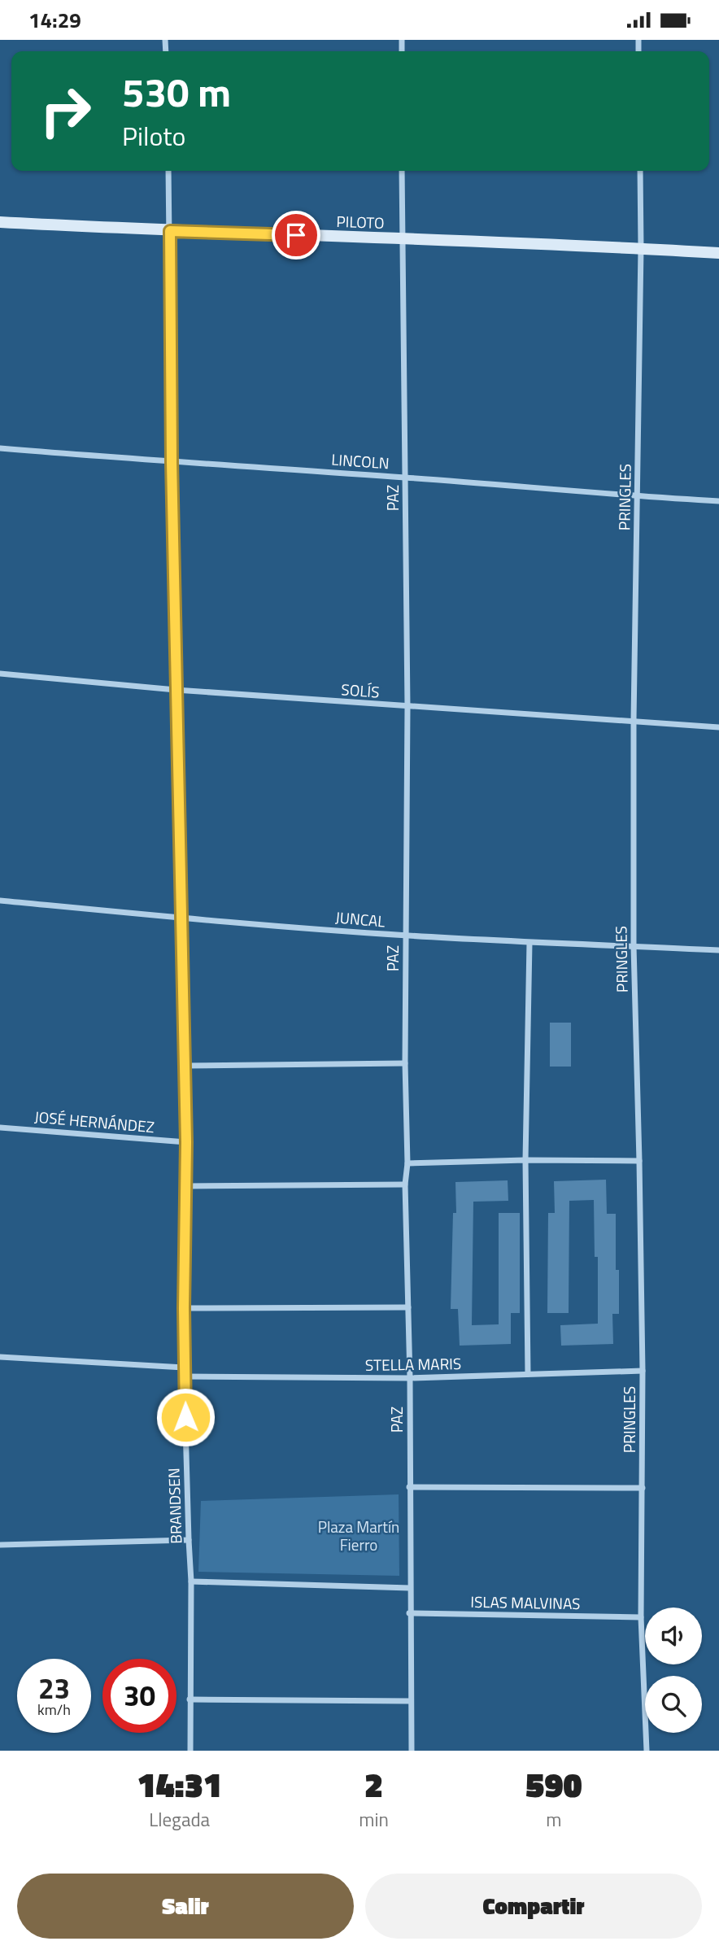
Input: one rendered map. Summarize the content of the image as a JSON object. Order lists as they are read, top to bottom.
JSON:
{
  "streets": {
    "main road": ["PILOTO"],
    "street": [
      "LINCOLN",
      "PRINGLES",
      "PAZ",
      "SOLÍS",
      "JUNCAL",
      "JOSÉ HERNÁNDEZ",
      "STELLA MARIS",
      "BRANDSEN",
      "ISLAS MALVINAS"
    ]
  },
  "crossings": [
    ["PILOTO", "PRINGLES"],
    ["PILOTO", "PAZ"],
    ["PILOTO", "BRANDSEN"],
    ["LINCOLN", "PRINGLES"],
    ["LINCOLN", "PAZ"],
    ["LINCOLN", "BRANDSEN"],
    ["PRINGLES", "SOLÍS"],
    ["PRINGLES", "JUNCAL"],
    ["PRINGLES", "STELLA MARIS"],
    ["PRINGLES", "ISLAS MALVINAS"],
    ["PAZ", "SOLÍS"],
    ["PAZ", "JUNCAL"],
    ["PAZ", "STELLA MARIS"],
    ["PAZ", "ISLAS MALVINAS"],
    ["SOLÍS", "BRANDSEN"],
    ["JUNCAL", "BRANDSEN"],
    ["JOSÉ HERNÁNDEZ", "BRANDSEN"],
    ["STELLA MARIS", "BRANDSEN"]
  ],
  "parks": ["Plaza Martín Fierro"],
  "page": {
    "status": "14:29",
    "turn": ["530 m", "Piloto"],
    "speed": "23 km/h",
    "limit": "30",
    "eta": [
      "14:31",
      "Llegada",
      "2",
      "min",
      "590",
      "m"
    ],
    "buttons": ["Salir", "Compartir"]
  }
}
